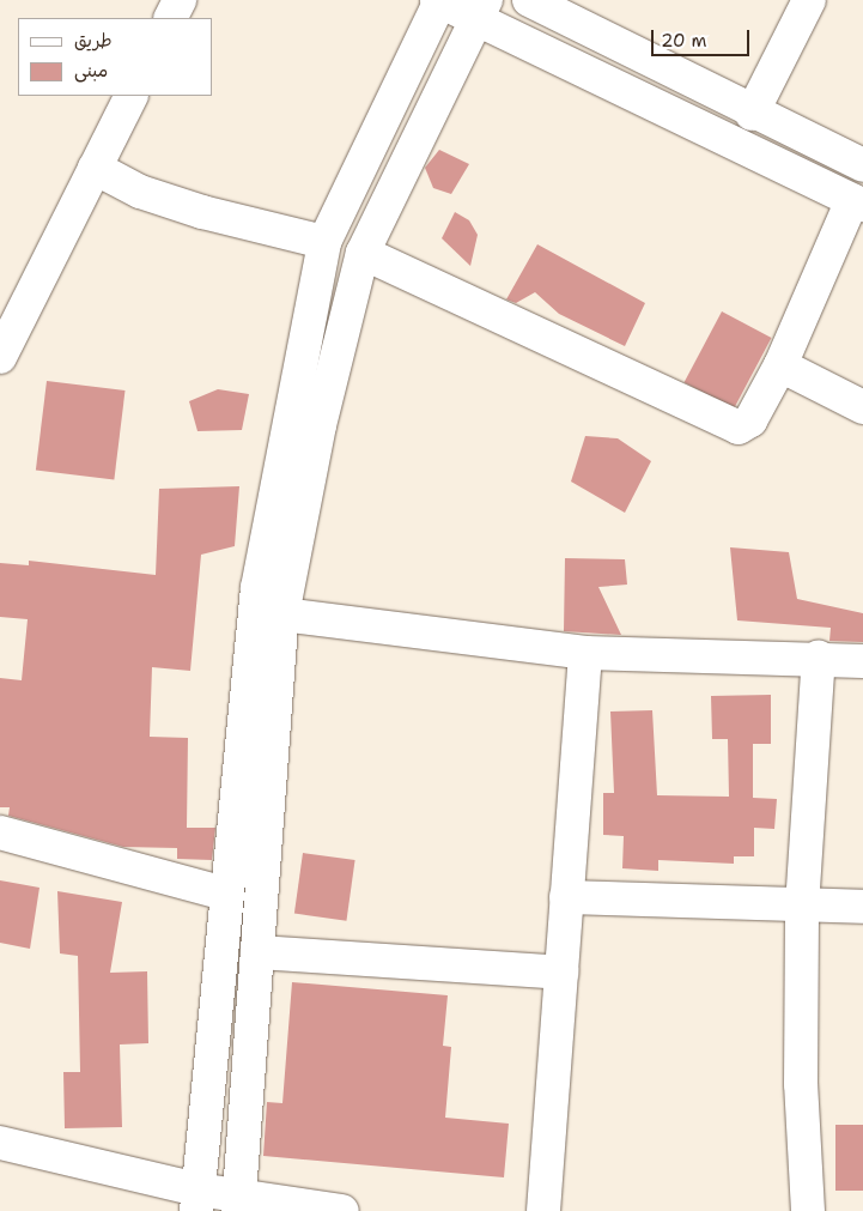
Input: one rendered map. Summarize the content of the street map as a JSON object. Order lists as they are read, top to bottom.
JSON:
{
  "legend": ["طريق", "مبنى"],
  "scale_bar": "20 m"
}
